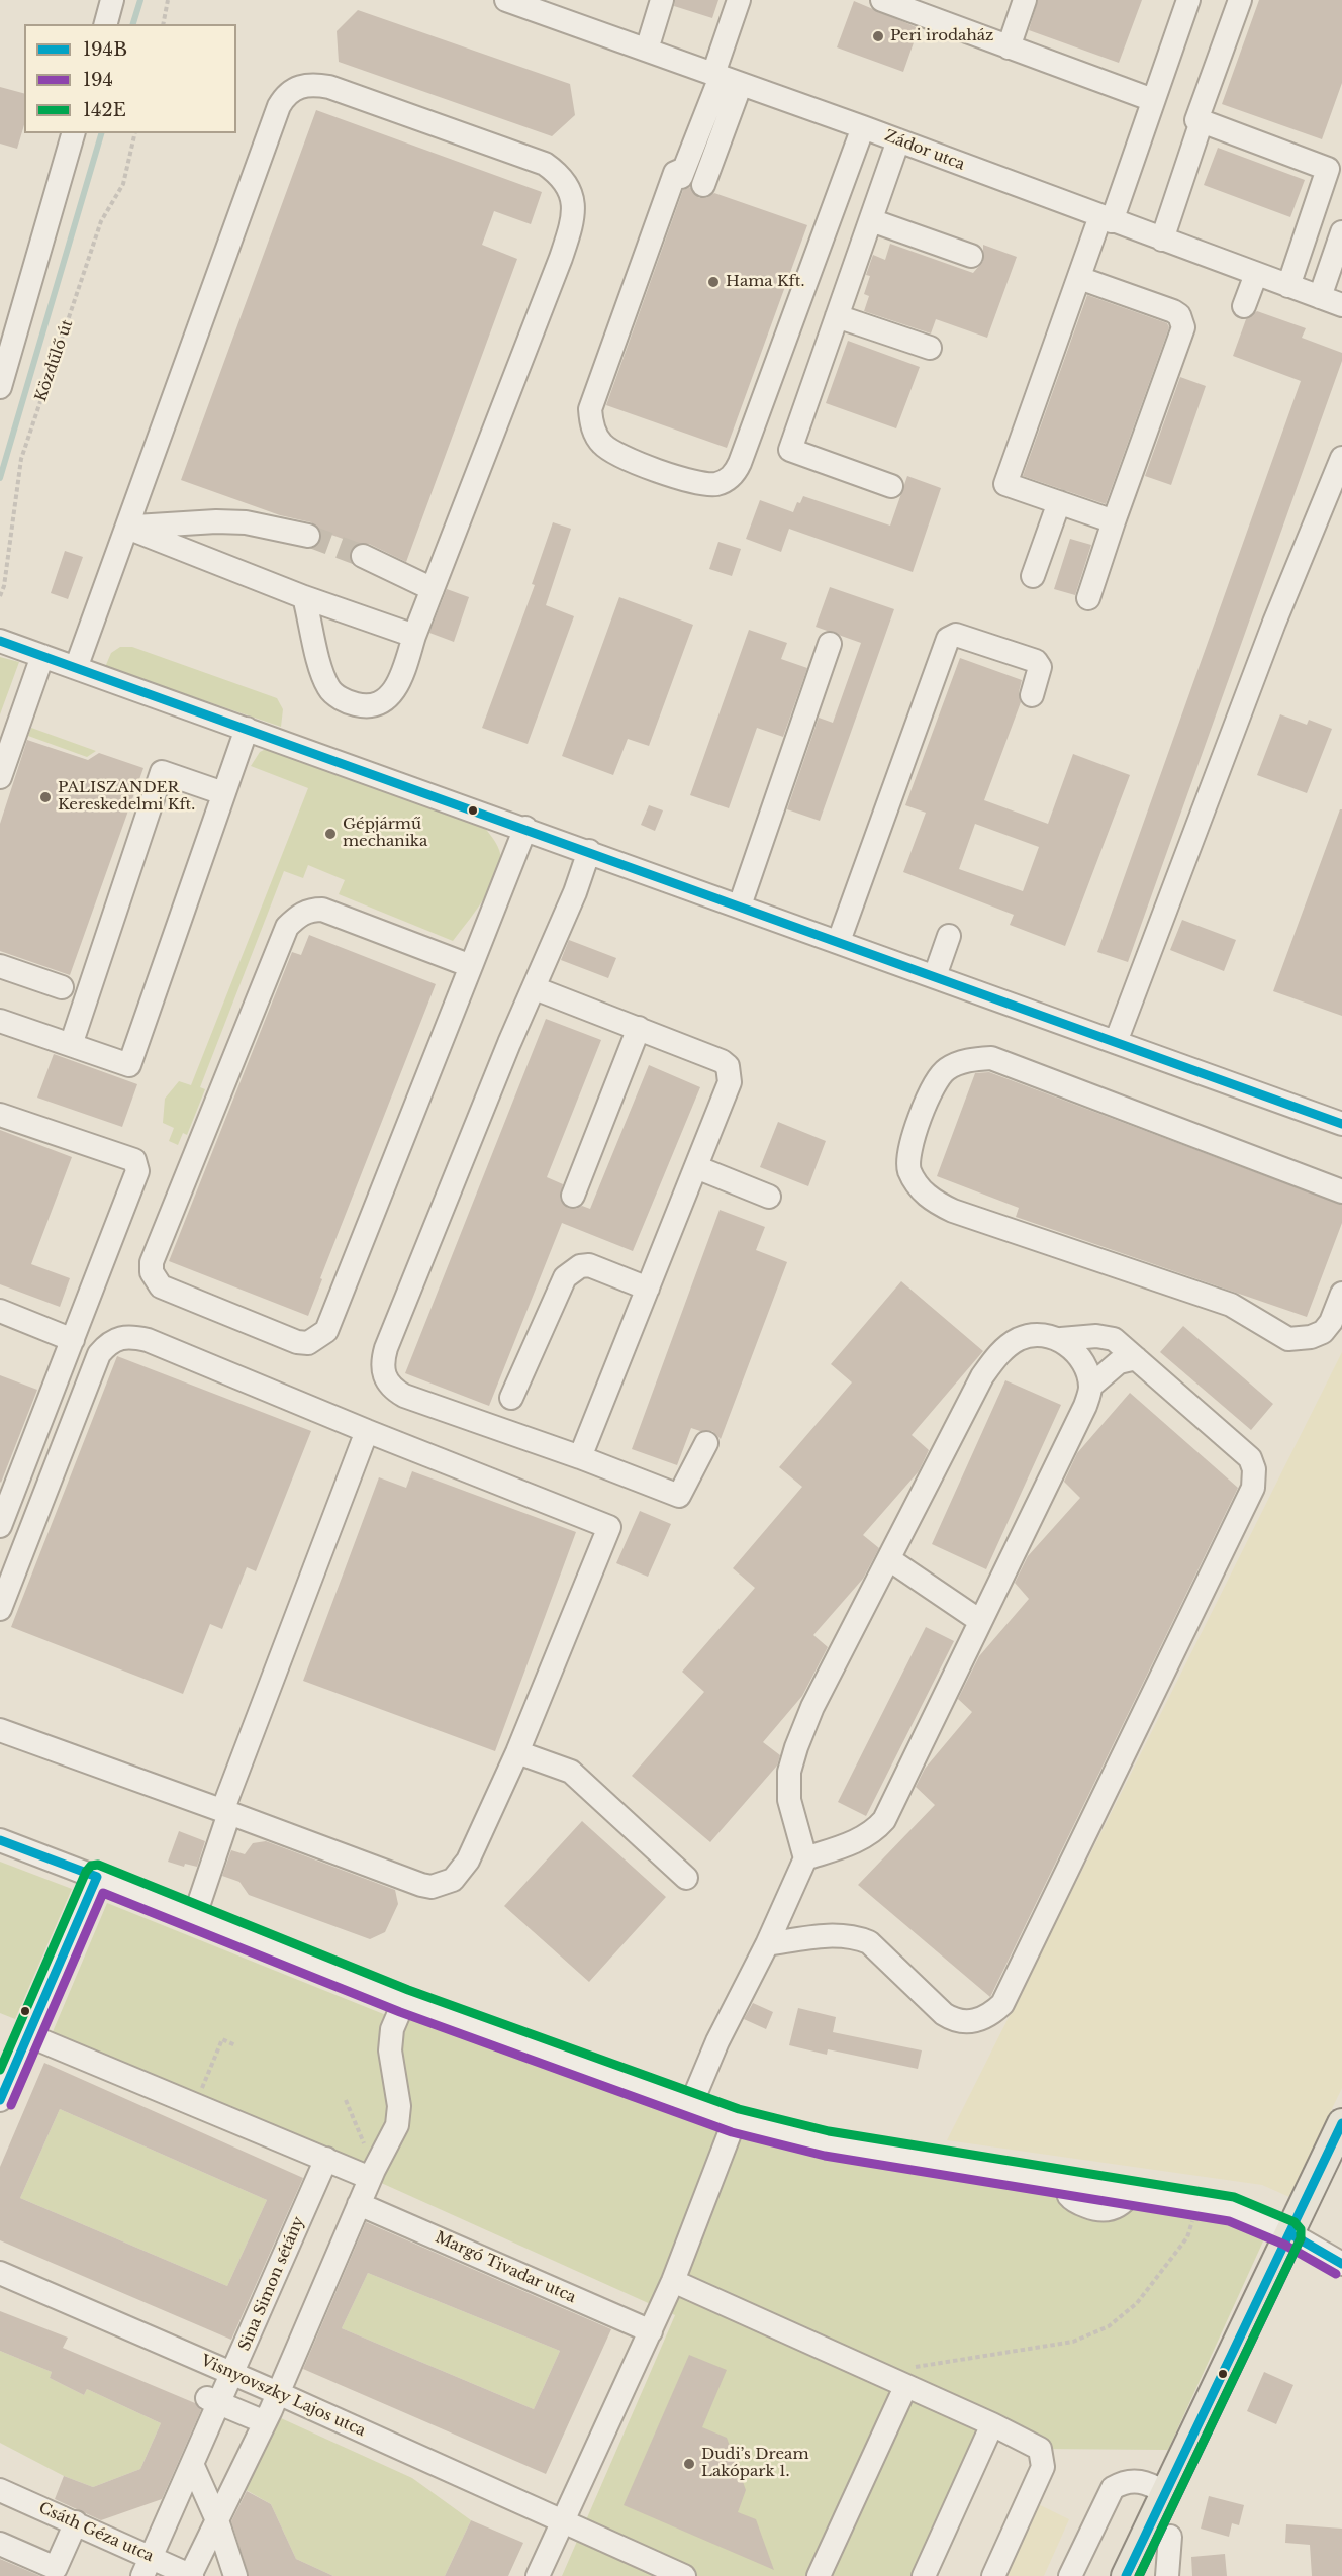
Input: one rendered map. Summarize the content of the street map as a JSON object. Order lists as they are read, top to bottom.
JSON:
{
  "streets": {
    "street": [
      "Zádor utca",
      "Margó Tivadar utca",
      "Sina Simon sétány",
      "Visnyovszky Lajos utca",
      "Csáth Géza utca"
    ],
    "path": ["Közdűlő út"]
  },
  "crossings": [
    ["Sina Simon sétány", "Visnyovszky Lajos utca"],
    ["Sina Simon sétány", "Csáth Géza utca"]
  ],
  "places": [
    "Peri irodaház",
    "Hama Kft.",
    "PALISZANDER Kereskedelmi Kft.",
    "Gépjármű mechanika",
    "Dudi’s Dream Lakópark 1."
  ],
  "lines": ["transit line 194B", "transit line 142E", "transit line 194"],
  "legend": ["194B", "194", "142E"]
}
